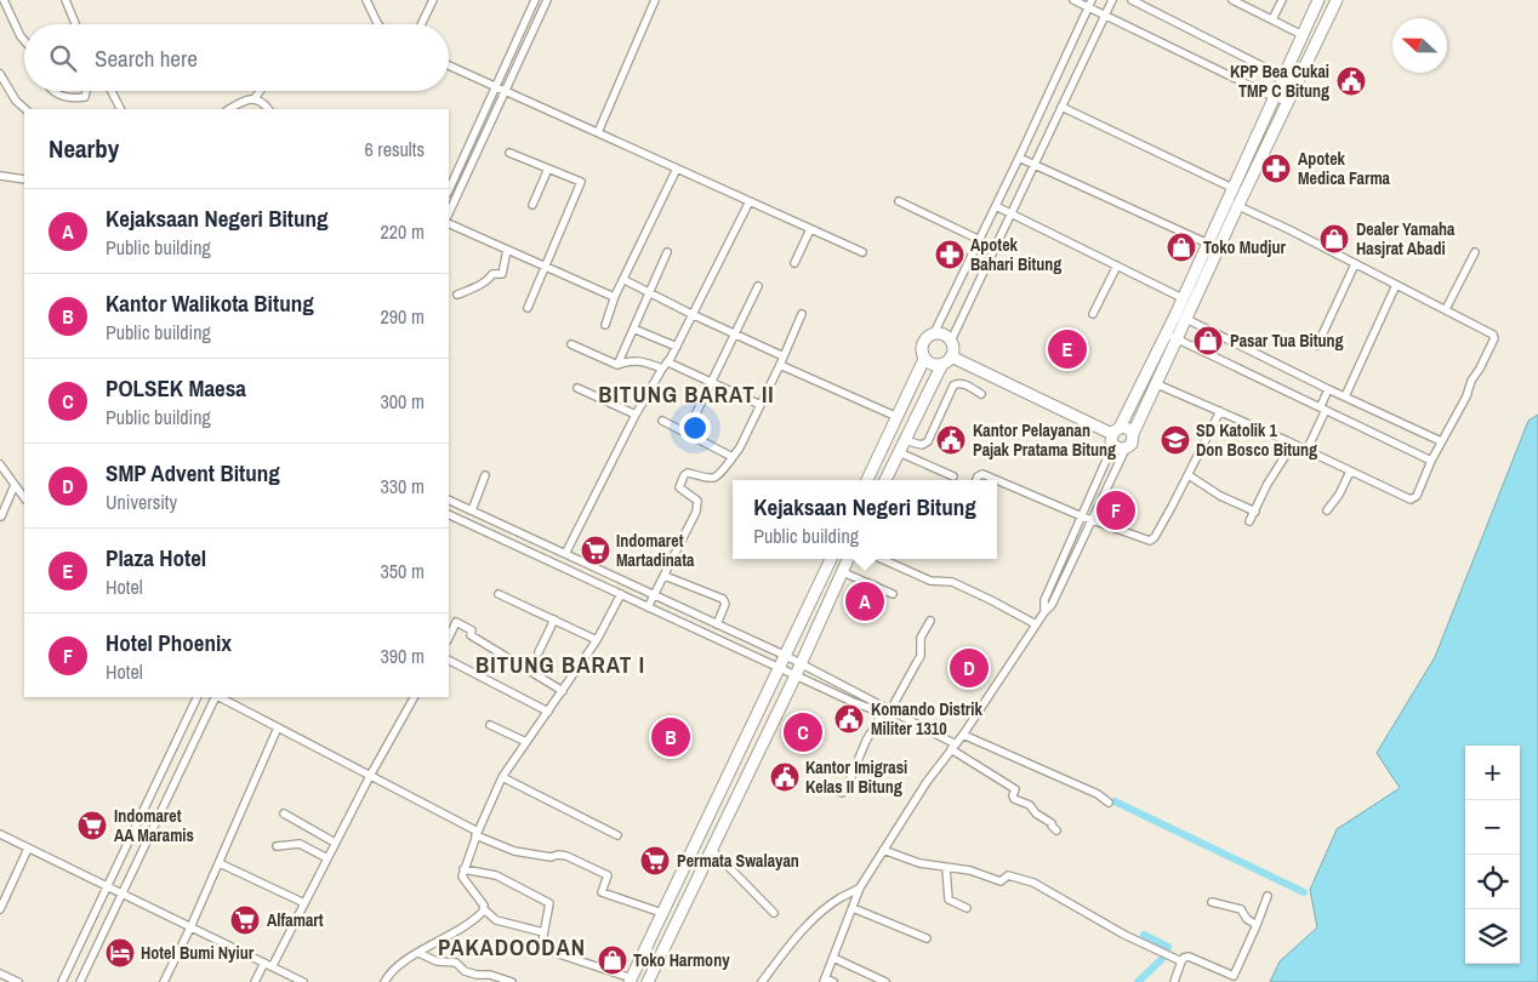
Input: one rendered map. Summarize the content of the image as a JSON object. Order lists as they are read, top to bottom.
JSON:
{
  "districts": ["BITUNG BARAT II", "BITUNG BARAT I", "PAKADOODAN"],
  "places": {
    "public building": [
      "KPP Bea Cukai TMP C Bitung",
      "Kantor Pelayanan Pajak Pratama Bitung",
      "Komando Distrik Militer 1310",
      "Kantor Imigrasi Kelas II Bitung"
    ],
    "pharmacy": ["Apotek Medica Farma", "Apotek Bahari Bitung"],
    "shop": [
      "Dealer Yamaha Hasjrat Abadi",
      "Toko Mudjur",
      "Pasar Tua Bitung",
      "Toko Harmony"
    ],
    "school or university": ["SD Katolik 1 Don Bosco Bitung"],
    "supermarket": [
      "Indomaret Martadinata",
      "Indomaret AA Maramis",
      "Permata Swalayan",
      "Alfamart"
    ],
    "hotel": ["Hotel Bumi Nyiur"]
  },
  "north": "left",
  "page": {
    "search": "Search here",
    "heading": ["Nearby", "6 results"],
    "list": [
      {
        "mark": "A",
        "name": "Kejaksaan Negeri Bitung",
        "note": "Public building",
        "value": "220 m"
      },
      {
        "mark": "B",
        "name": "Kantor Walikota Bitung",
        "note": "Public building",
        "value": "290 m"
      },
      {
        "mark": "C",
        "name": "POLSEK Maesa",
        "note": "Public building",
        "value": "300 m"
      },
      {
        "mark": "D",
        "name": "SMP Advent Bitung",
        "note": "University",
        "value": "330 m"
      },
      {
        "mark": "E",
        "name": "Plaza Hotel",
        "note": "Hotel",
        "value": "350 m"
      },
      {
        "mark": "F",
        "name": "Hotel Phoenix",
        "note": "Hotel",
        "value": "390 m"
      }
    ],
    "pins": [
      "E",
      "F",
      "A",
      "D",
      "C",
      "B"
    ],
    "popup": ["Kejaksaan Negeri Bitung", "Public building"],
    "map_buttons": ["+", "−"]
  }
}
